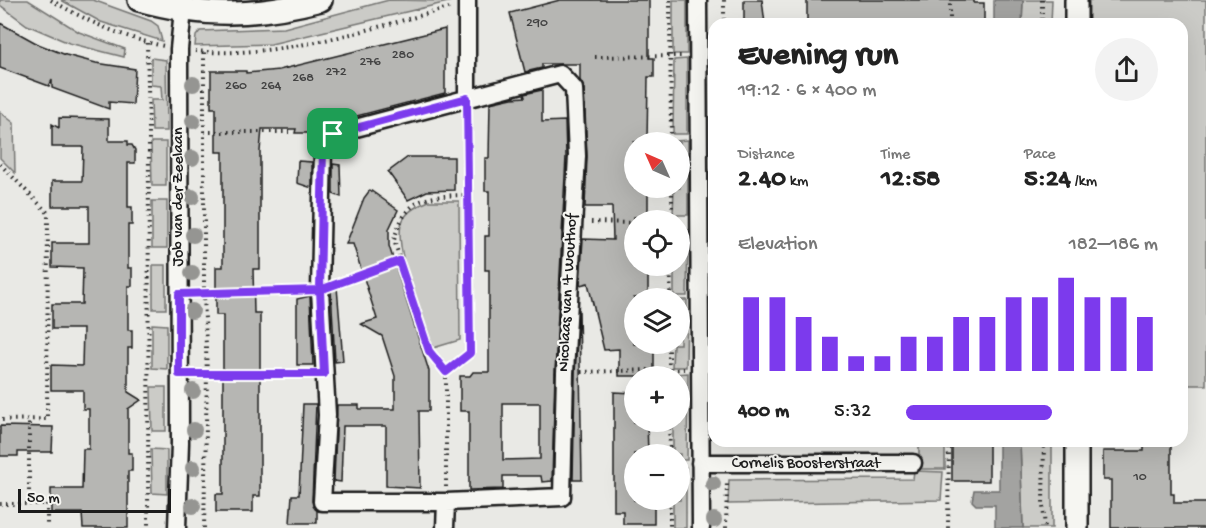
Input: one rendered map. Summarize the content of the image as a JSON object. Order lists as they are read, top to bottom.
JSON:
{
  "streets": {
    "street": ["Job van der Zeelaan", "Nicolaas van 't Wouthof", "Cornelis Boosterstraat"]
  },
  "house_numbers": [
    "290",
    "280",
    "276",
    "272",
    "268",
    "260",
    "264",
    "10"
  ],
  "scale_bar": "50 m",
  "north": "top left",
  "page": {
    "heading": ["Evening run", "19:12 · 6 × 400 m"],
    "stats": [
      ["Distance", "2.40 km"],
      ["Time", "12:58"],
      ["Pace", "5:24 /km"]
    ],
    "map_buttons": ["+", "−"],
    "chart": ["Elevation", "182–186 m"],
    "list": [
      {
        "name": "400 m",
        "note": "5:32"
      }
    ],
    "scale": "50 m"
  }
}
